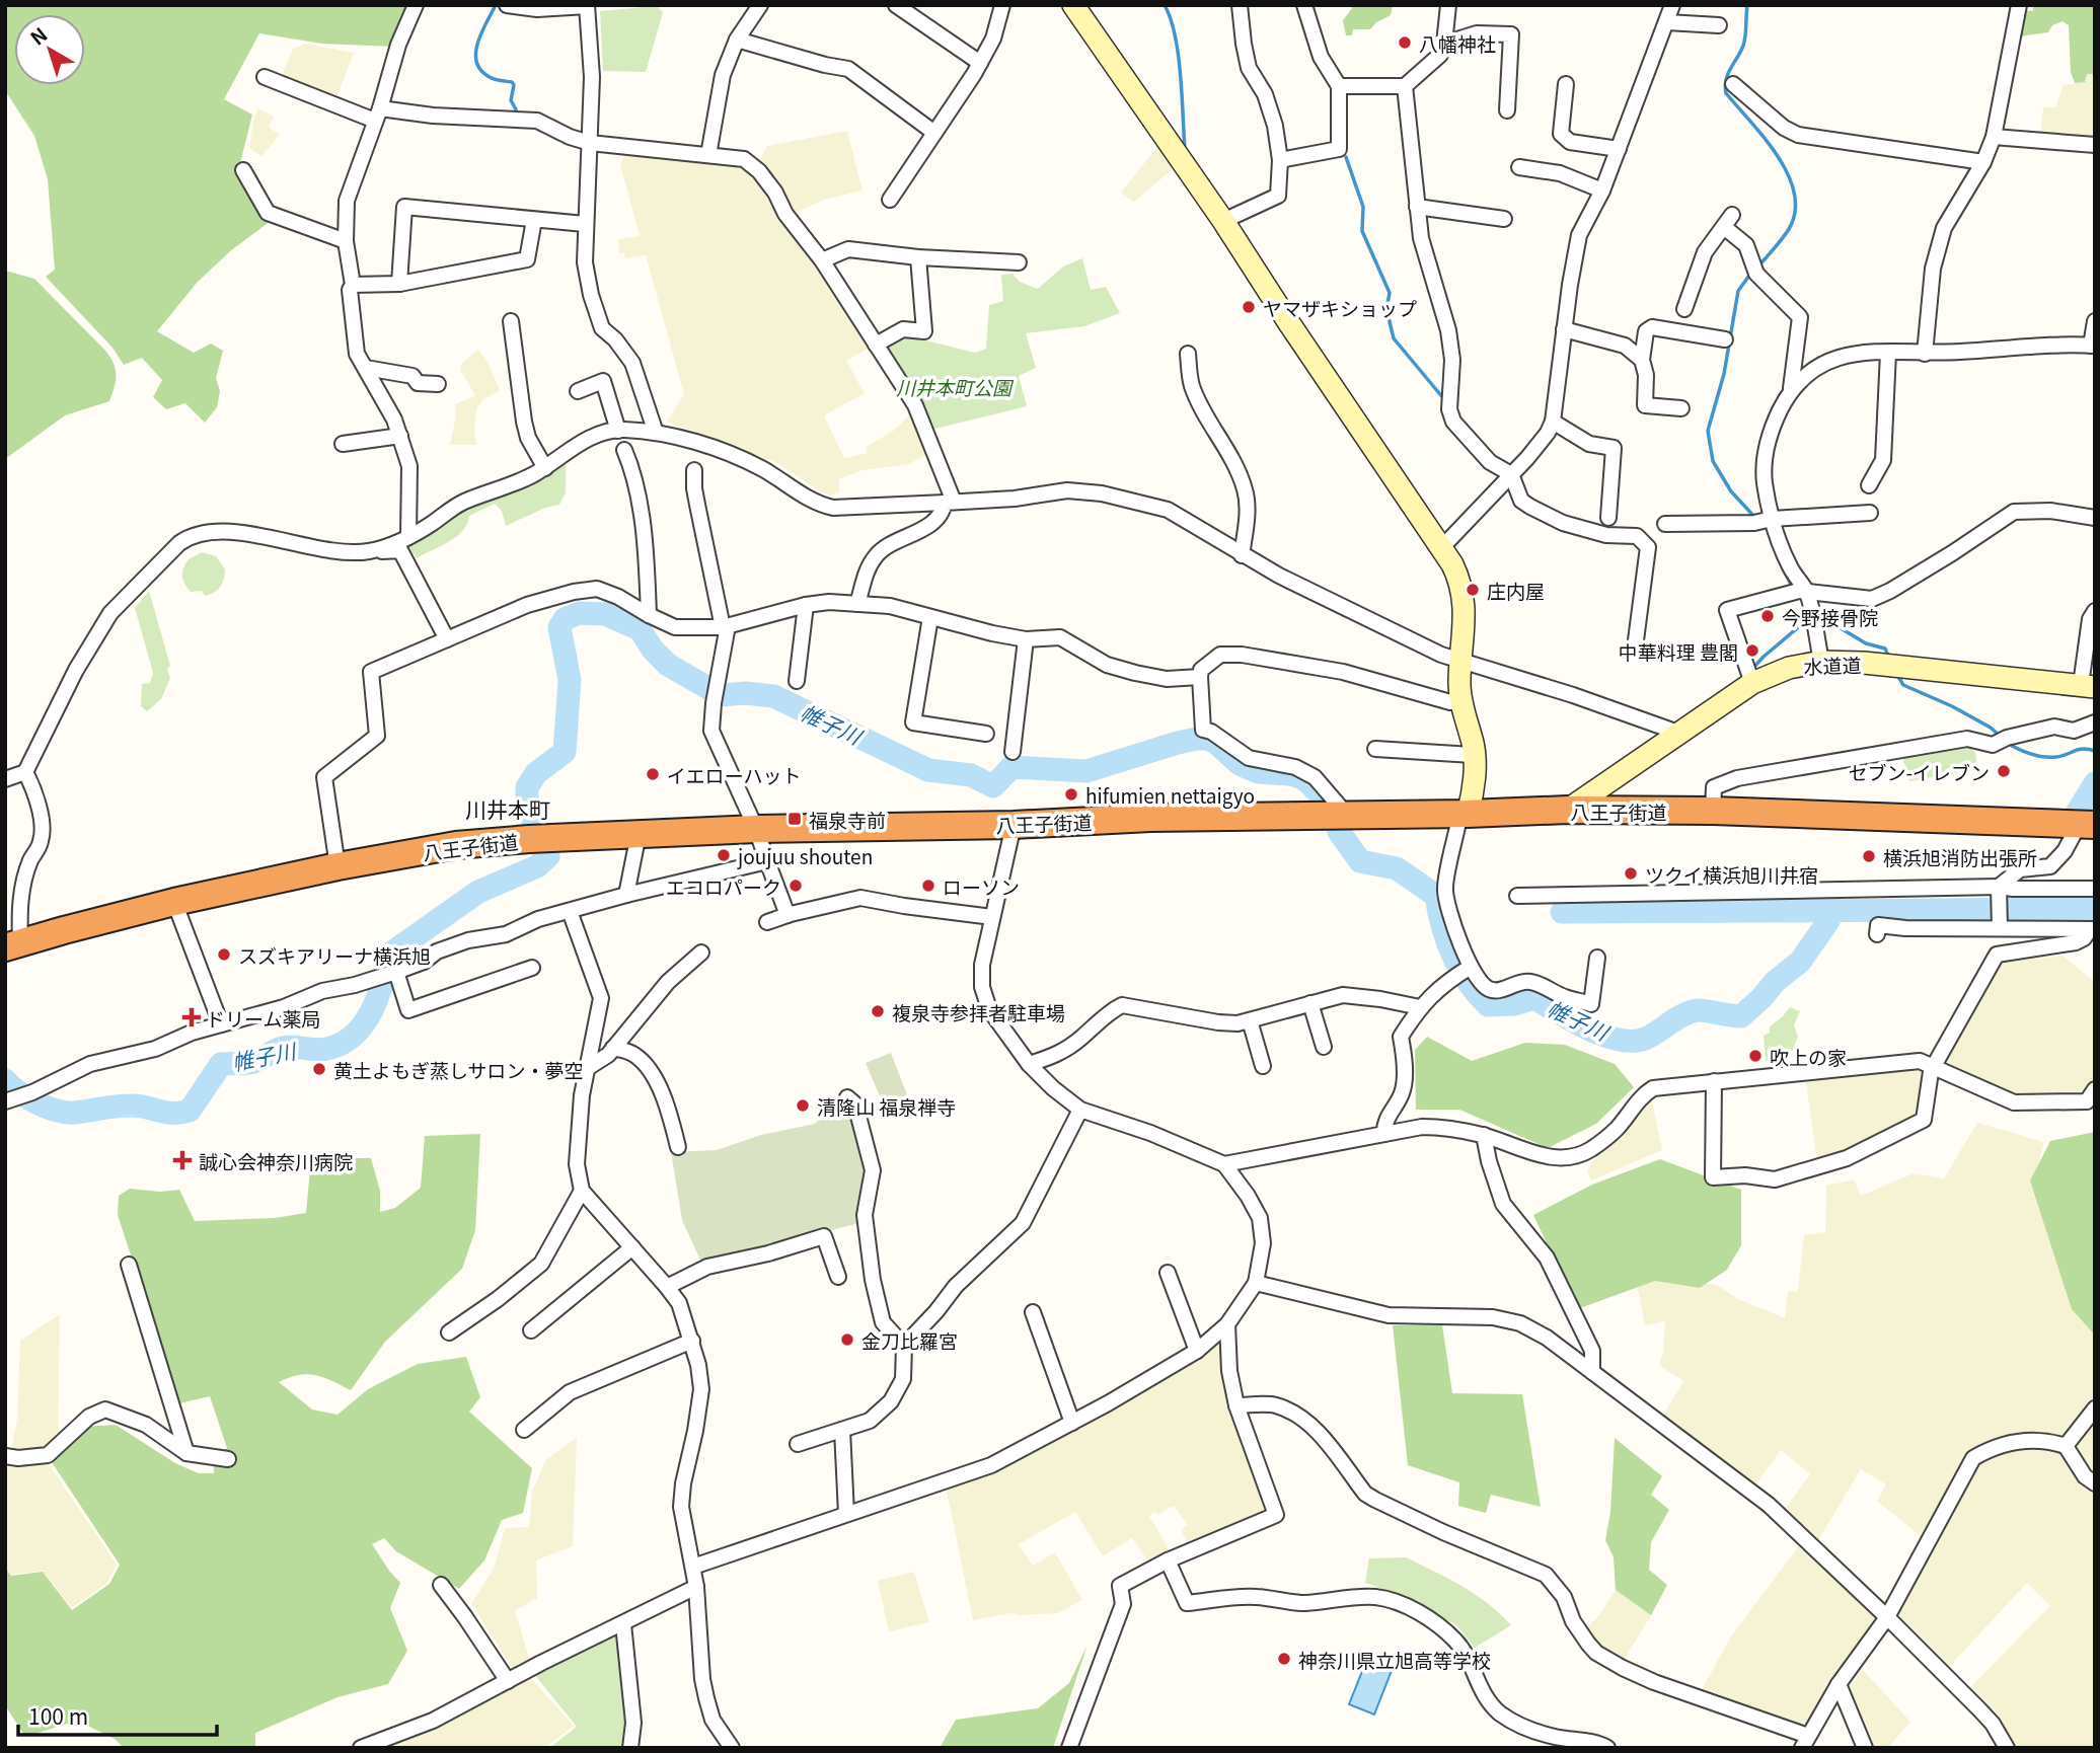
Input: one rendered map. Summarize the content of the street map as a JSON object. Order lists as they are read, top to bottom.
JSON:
{
  "streets": {
    "highway": ["八王子街道"],
    "street": ["水道道"]
  },
  "crossings": [
    ["水道道", "八王子街道"]
  ],
  "districts": ["川井本町"],
  "water": ["帷子川"],
  "parks": ["川井本町公園"],
  "places": {
    "other": [
      "八幡神社",
      "ヤマザキショップ",
      "庄内屋",
      "今野接骨院",
      "中華料理 豊閣",
      "セブン-イレブン",
      "イエローハット",
      "hifumien nettaigyo",
      "joujuu shouten",
      "横浜旭消防出張所",
      "ツクイ横浜旭川井宿",
      "エコロパーク",
      "ローソン",
      "スズキアリーナ横浜旭",
      "複泉寺参拝者駐車場",
      "吹上の家",
      "黄土よもぎ蒸しサロン・夢空",
      "清隆山 福泉禅寺",
      "金刀比羅宮",
      "神奈川県立旭高等学校"
    ],
    "transit": ["福泉寺前"],
    "health": ["ドリーム薬局", "誠心会神奈川病院"]
  },
  "scale_bar": "100 m",
  "north": "top left"
}
